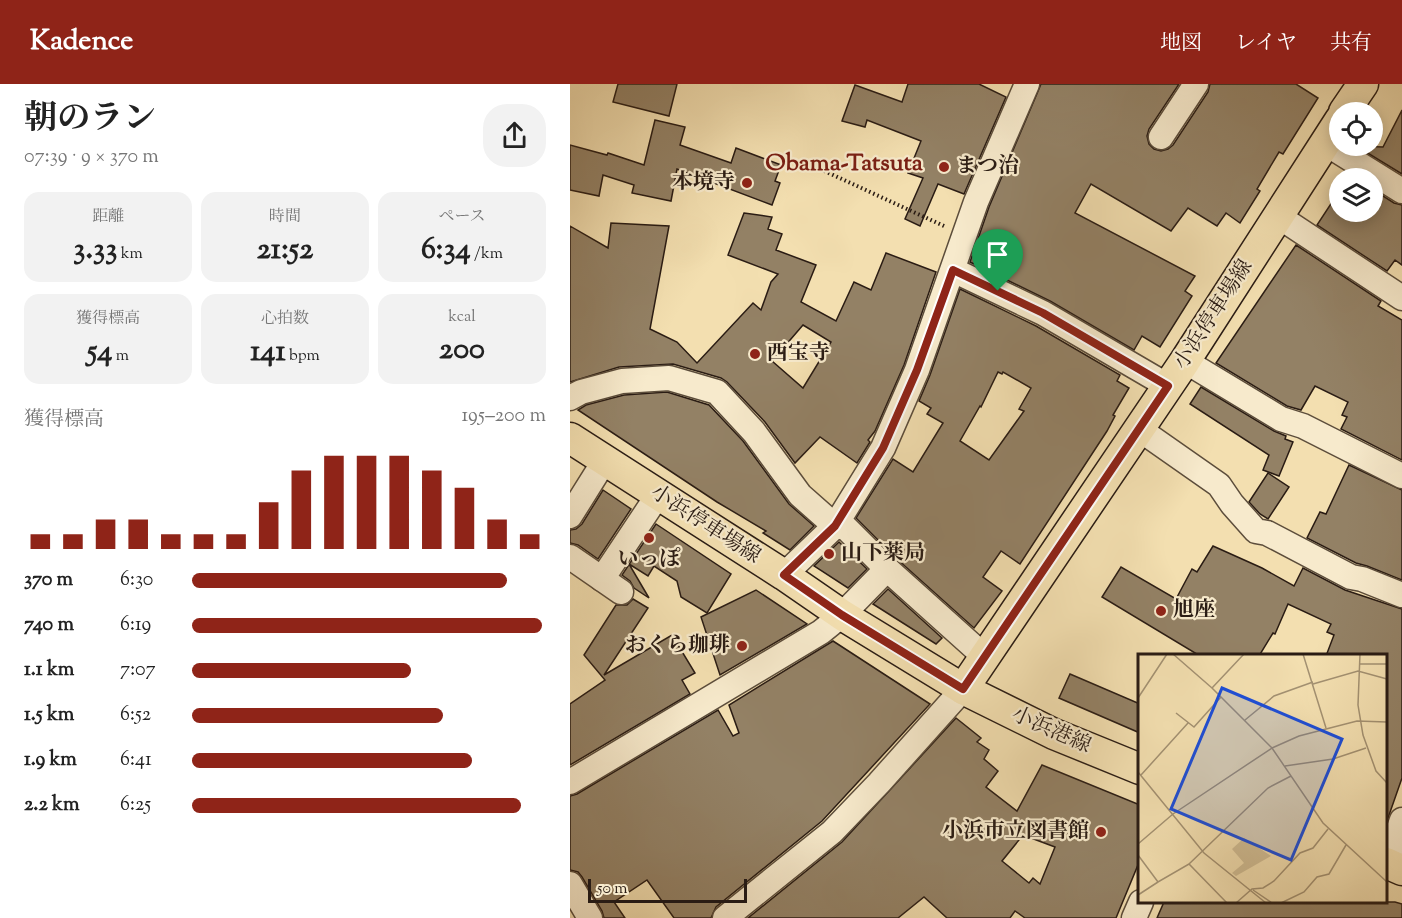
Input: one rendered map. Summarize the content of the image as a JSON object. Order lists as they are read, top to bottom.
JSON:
{
  "streets": {
    "main road": ["小浜停車場線", "小浜港線"]
  },
  "crossings": [
    ["小浜停車場線", "小浜港線"]
  ],
  "districts": ["Obama-Tatsuta"],
  "places": [
    "まつ治",
    "本境寺",
    "西宝寺",
    "いっぽ",
    "山下薬局",
    "旭座",
    "おくら珈琲",
    "小浜市立図書館"
  ],
  "scale_bar": "50 m",
  "page": {
    "header": "Kadence",
    "nav": ["地図", "レイヤ", "共有"],
    "heading": ["朝のラン", "07:39 · 9 × 370 m"],
    "stats": [
      ["距離", "3.33 km"],
      ["時間", "21:52"],
      ["ペース", "6:34 /km"],
      ["獲得標高", "54 m"],
      ["心拍数", "141 bpm"],
      ["kcal", "200"]
    ],
    "chart": ["獲得標高", "195–200 m"],
    "list": [
      {
        "name": "370 m",
        "note": "6:30"
      },
      {
        "name": "740 m",
        "note": "6:19"
      },
      {
        "name": "1.1 km",
        "note": "7:07"
      },
      {
        "name": "1.5 km",
        "note": "6:52"
      },
      {
        "name": "1.9 km",
        "note": "6:41"
      },
      {
        "name": "2.2 km",
        "note": "6:25"
      }
    ],
    "scale": "50 m"
  }
}
